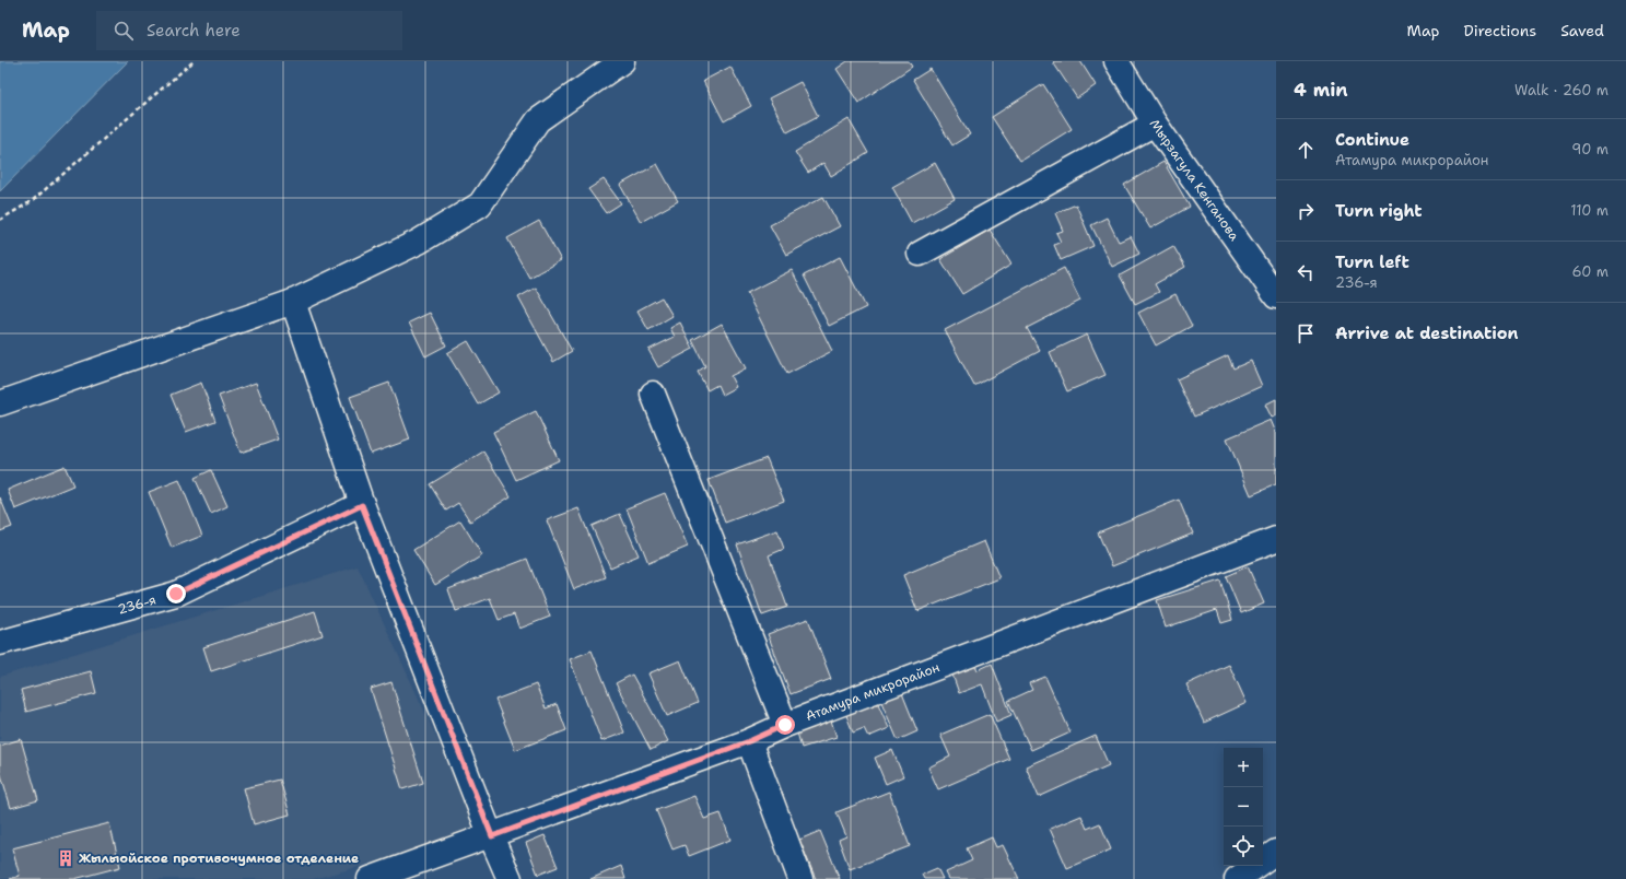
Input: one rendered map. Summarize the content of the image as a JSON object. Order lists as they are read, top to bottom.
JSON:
{
  "streets": {
    "street": ["Мырзагула Кенганова", "236-я", "Атамура микрорайон"]
  },
  "places": {
    "building": ["Жылыойское противочумное отделение"]
  },
  "page": {
    "header": "Map",
    "search": "Search here",
    "nav": ["Map", "Directions", "Saved"],
    "heading": ["4 min", "Walk · 260 m"],
    "list": [
      ["Continue", "Атамура микрорайон", "90 m"],
      ["Turn right", "110 m"],
      ["Turn left", "236-я", "60 m"],
      "Arrive at destination"
    ],
    "map_buttons": ["+", "−"]
  }
}
